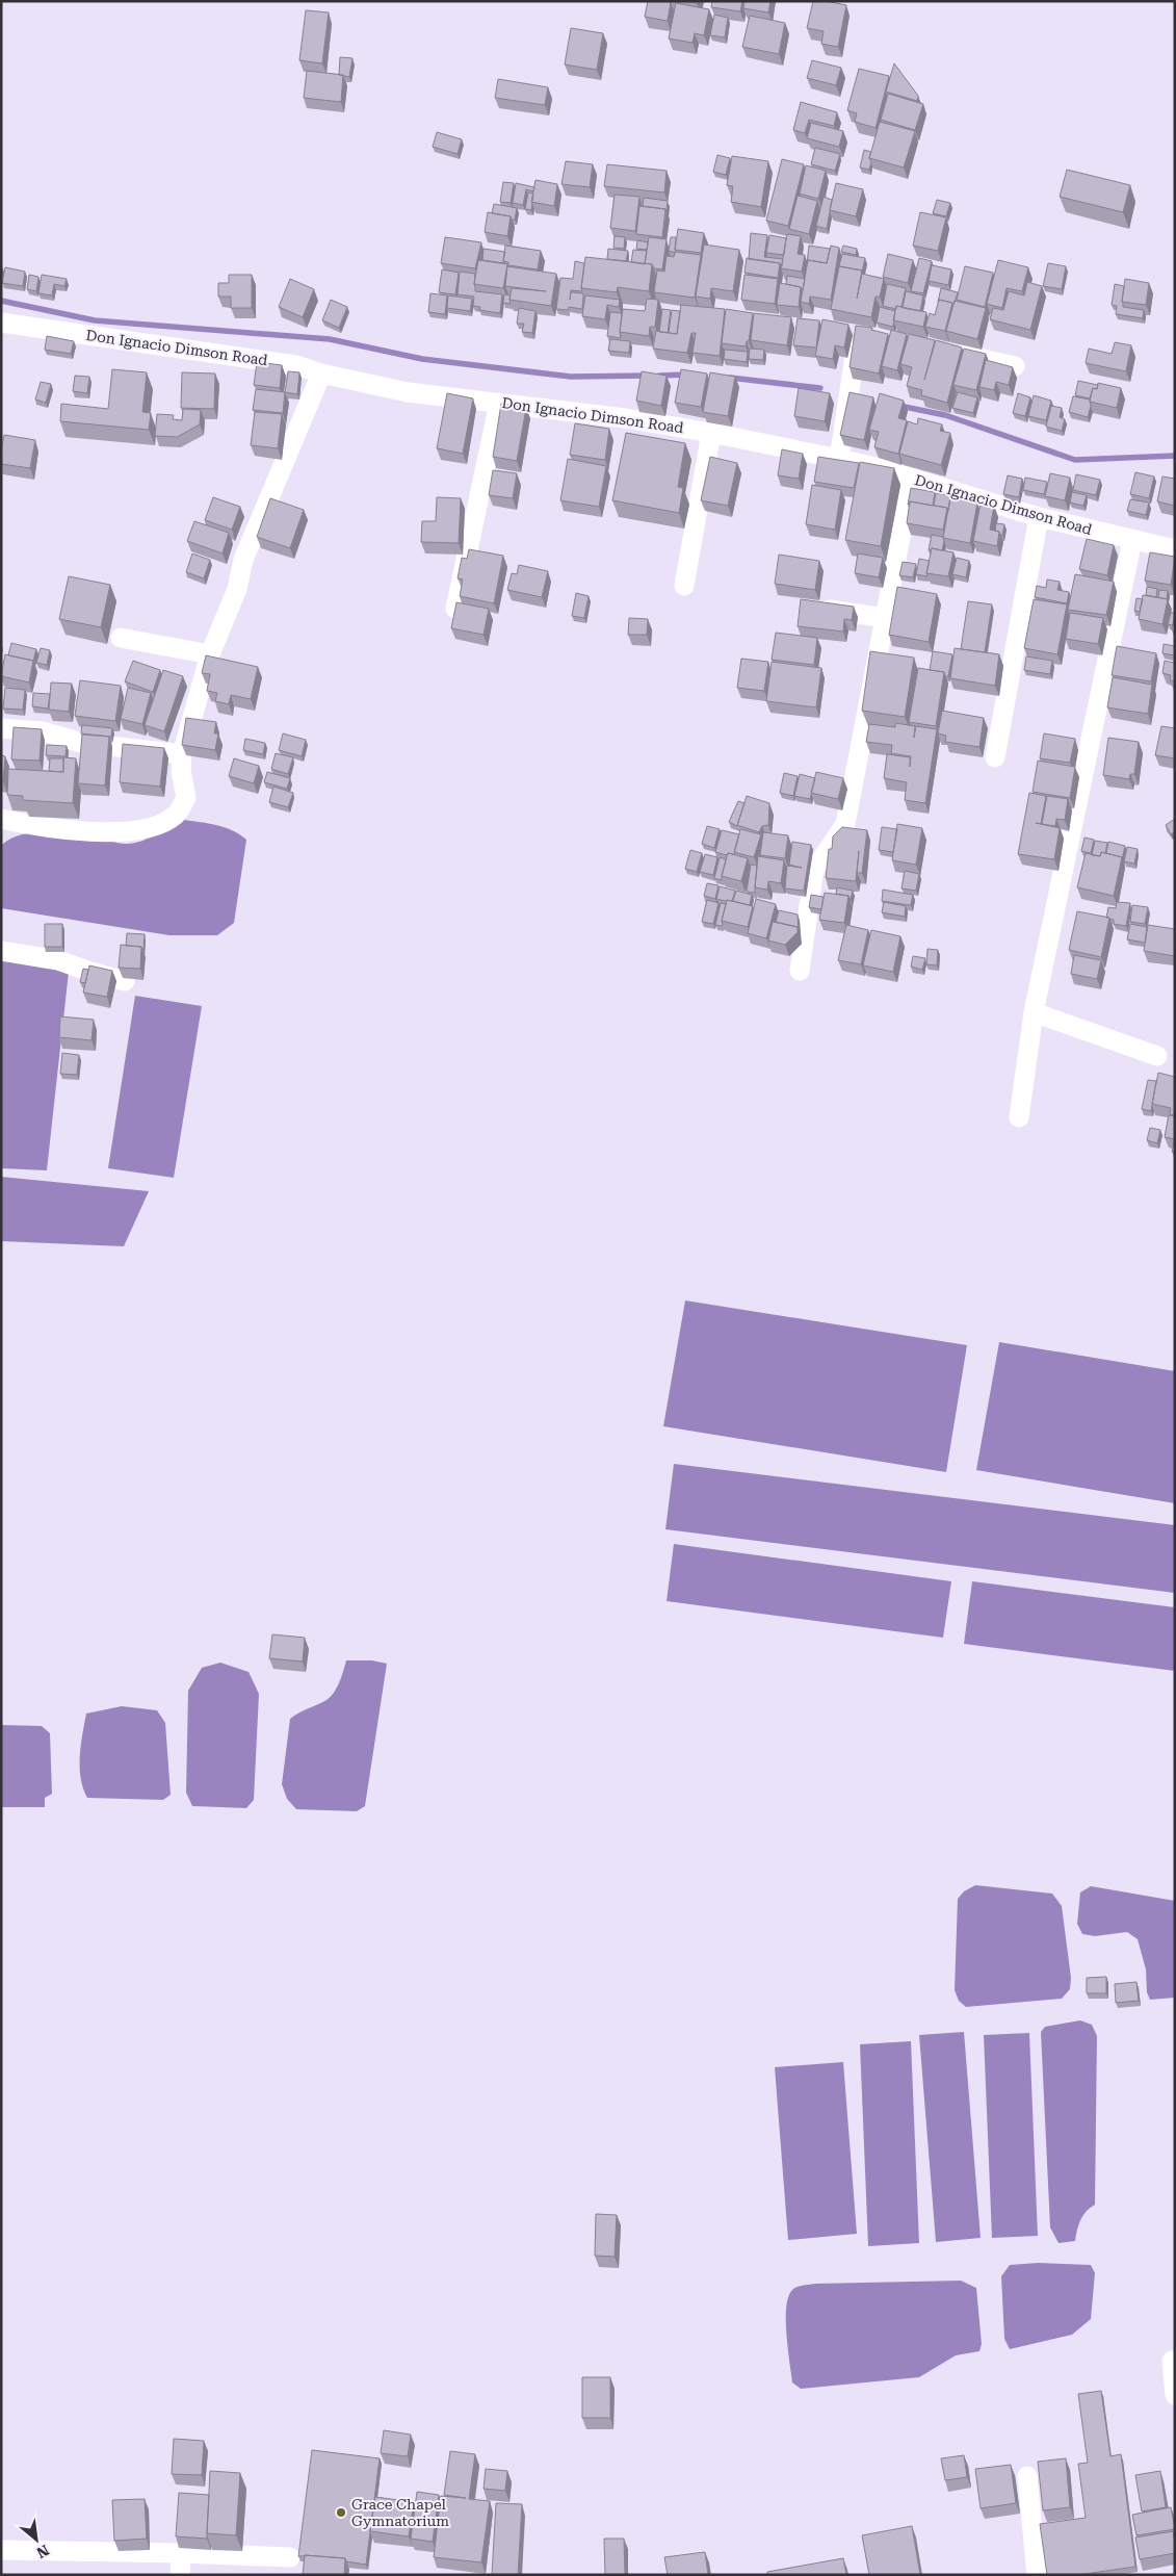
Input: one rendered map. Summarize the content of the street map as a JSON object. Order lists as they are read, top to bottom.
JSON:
{
  "streets": {
    "street": ["Don Ignacio Dimson Road"]
  },
  "places": ["Grace Chapel Gymnatorium"],
  "north": "bottom right"
}
